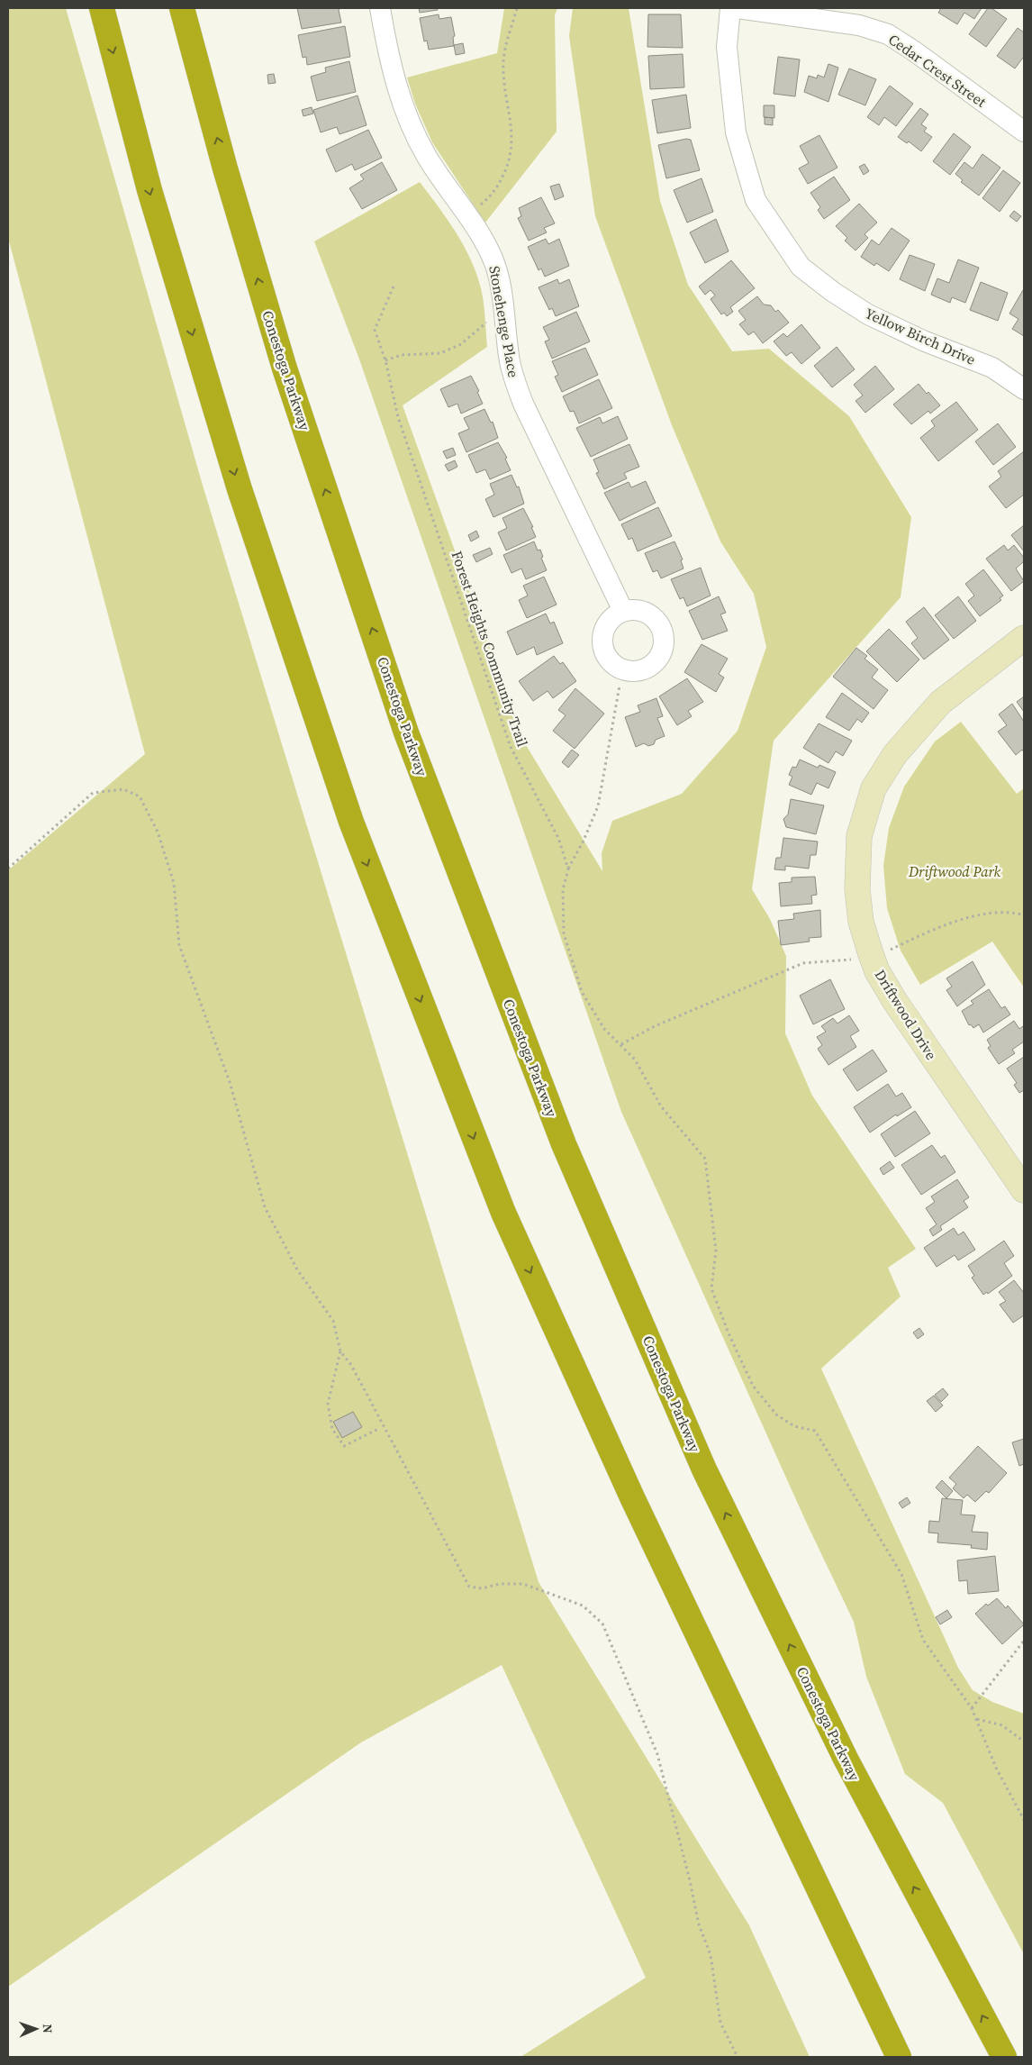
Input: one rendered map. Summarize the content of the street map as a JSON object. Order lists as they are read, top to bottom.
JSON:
{
  "streets": {
    "highway": ["Conestoga Parkway"],
    "street": [
      "Cedar Crest Street",
      "Stonehenge Place",
      "Yellow Birch Drive",
      "Driftwood Drive"
    ],
    "path": ["Forest Heights Community Trail"]
  },
  "parks": ["Driftwood Park"],
  "north": "right"
}
